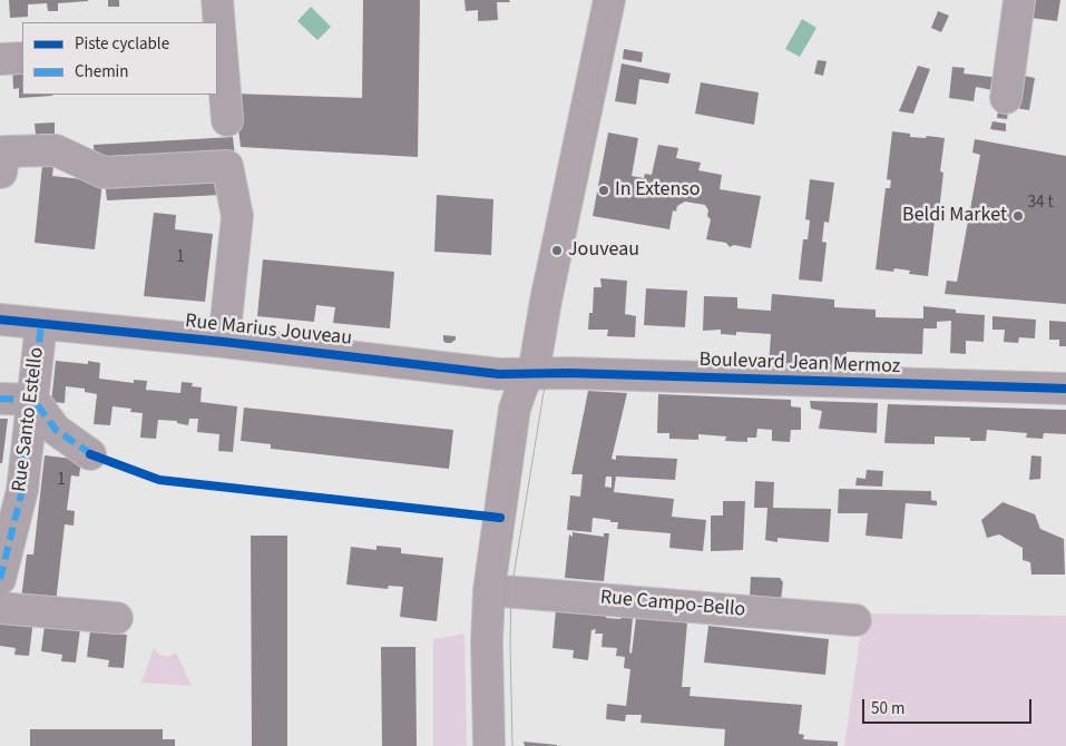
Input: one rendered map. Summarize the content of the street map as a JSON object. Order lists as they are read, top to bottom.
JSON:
{
  "streets": {
    "street": [
      "Rue Marius Jouveau",
      "Boulevard Jean Mermoz",
      "Rue Santo Estello",
      "Rue Campo-Bello"
    ]
  },
  "crossings": [
    ["Rue Marius Jouveau", "Boulevard Jean Mermoz"],
    ["Rue Marius Jouveau", "Rue Santo Estello"]
  ],
  "places": ["In Extenso", "Beldi Market", "Jouveau"],
  "house_numbers": ["34 t", "1", "1"],
  "legend": ["Piste cyclable", "Chemin"],
  "scale_bar": "50 m"
}
